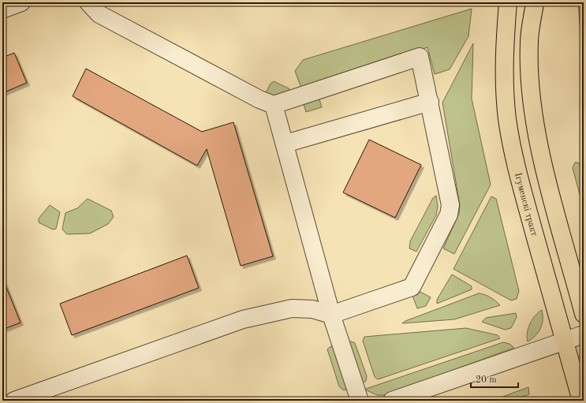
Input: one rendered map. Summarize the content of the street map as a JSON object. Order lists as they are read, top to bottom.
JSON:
{
  "streets": {
    "main road": ["Ігуменскі тракт"]
  },
  "scale_bar": "20 m"
}
